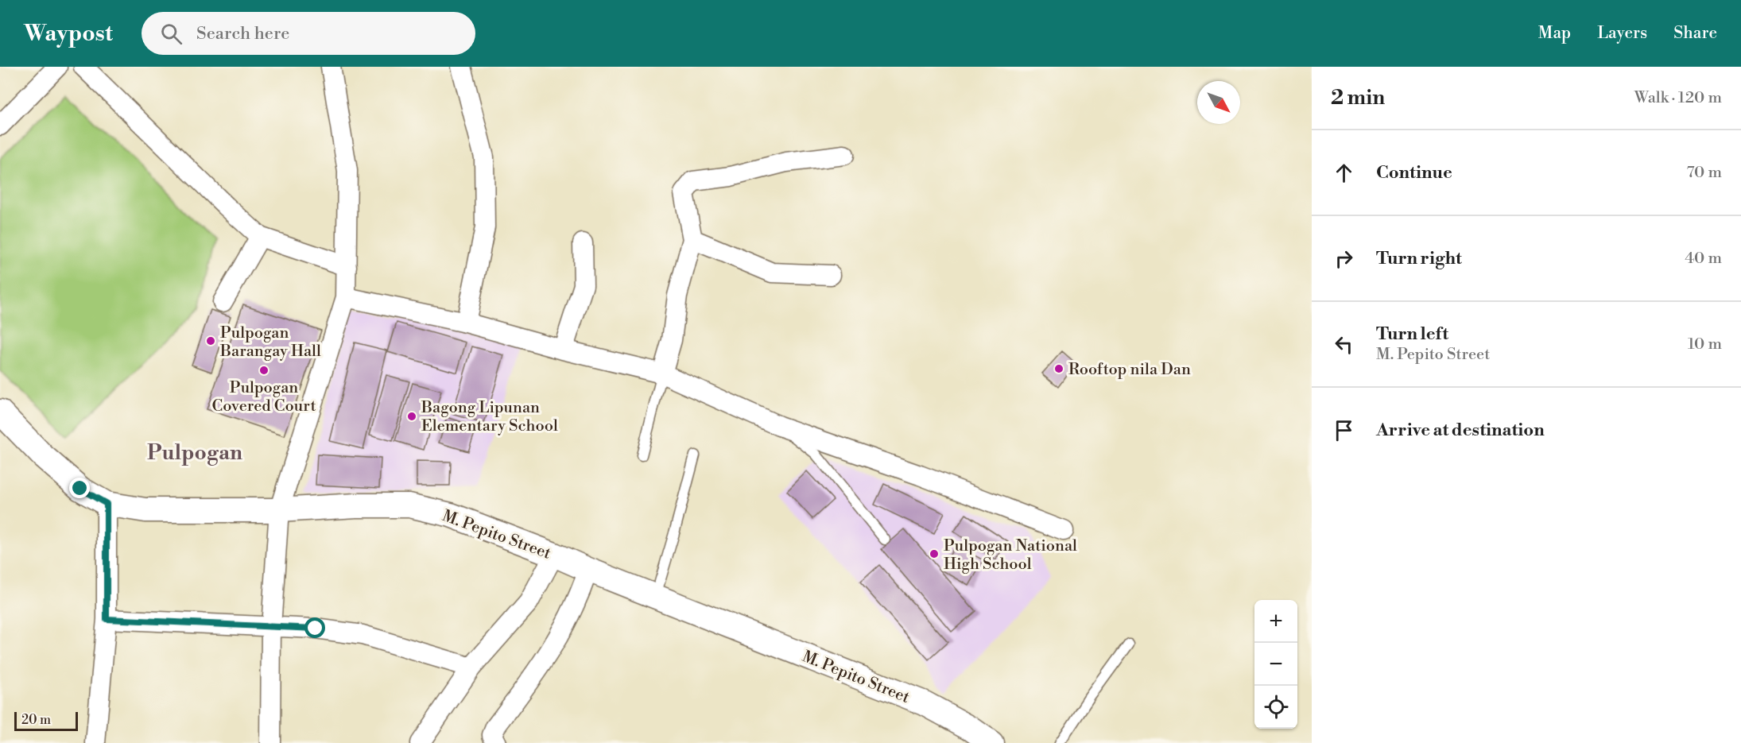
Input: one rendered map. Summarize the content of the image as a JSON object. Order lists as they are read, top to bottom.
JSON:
{
  "streets": {
    "street": ["M. Pepito Street"]
  },
  "districts": ["Pulpogan"],
  "places": [
    "Pulpogan Barangay Hall",
    "Rooftop nila Dan",
    "Pulpogan Covered Court",
    "Bagong Lipunan Elementary School",
    "Pulpogan National High School"
  ],
  "scale_bar": "20 m",
  "north": "bottom right",
  "page": {
    "header": "Waypost",
    "search": "Search here",
    "nav": ["Map", "Layers", "Share"],
    "heading": ["2 min", "Walk · 120 m"],
    "list": [
      ["Continue", "70 m"],
      ["Turn right", "40 m"],
      ["Turn left", "M. Pepito Street", "10 m"],
      "Arrive at destination"
    ],
    "map_buttons": ["+", "−"],
    "scale": "20 m"
  }
}
